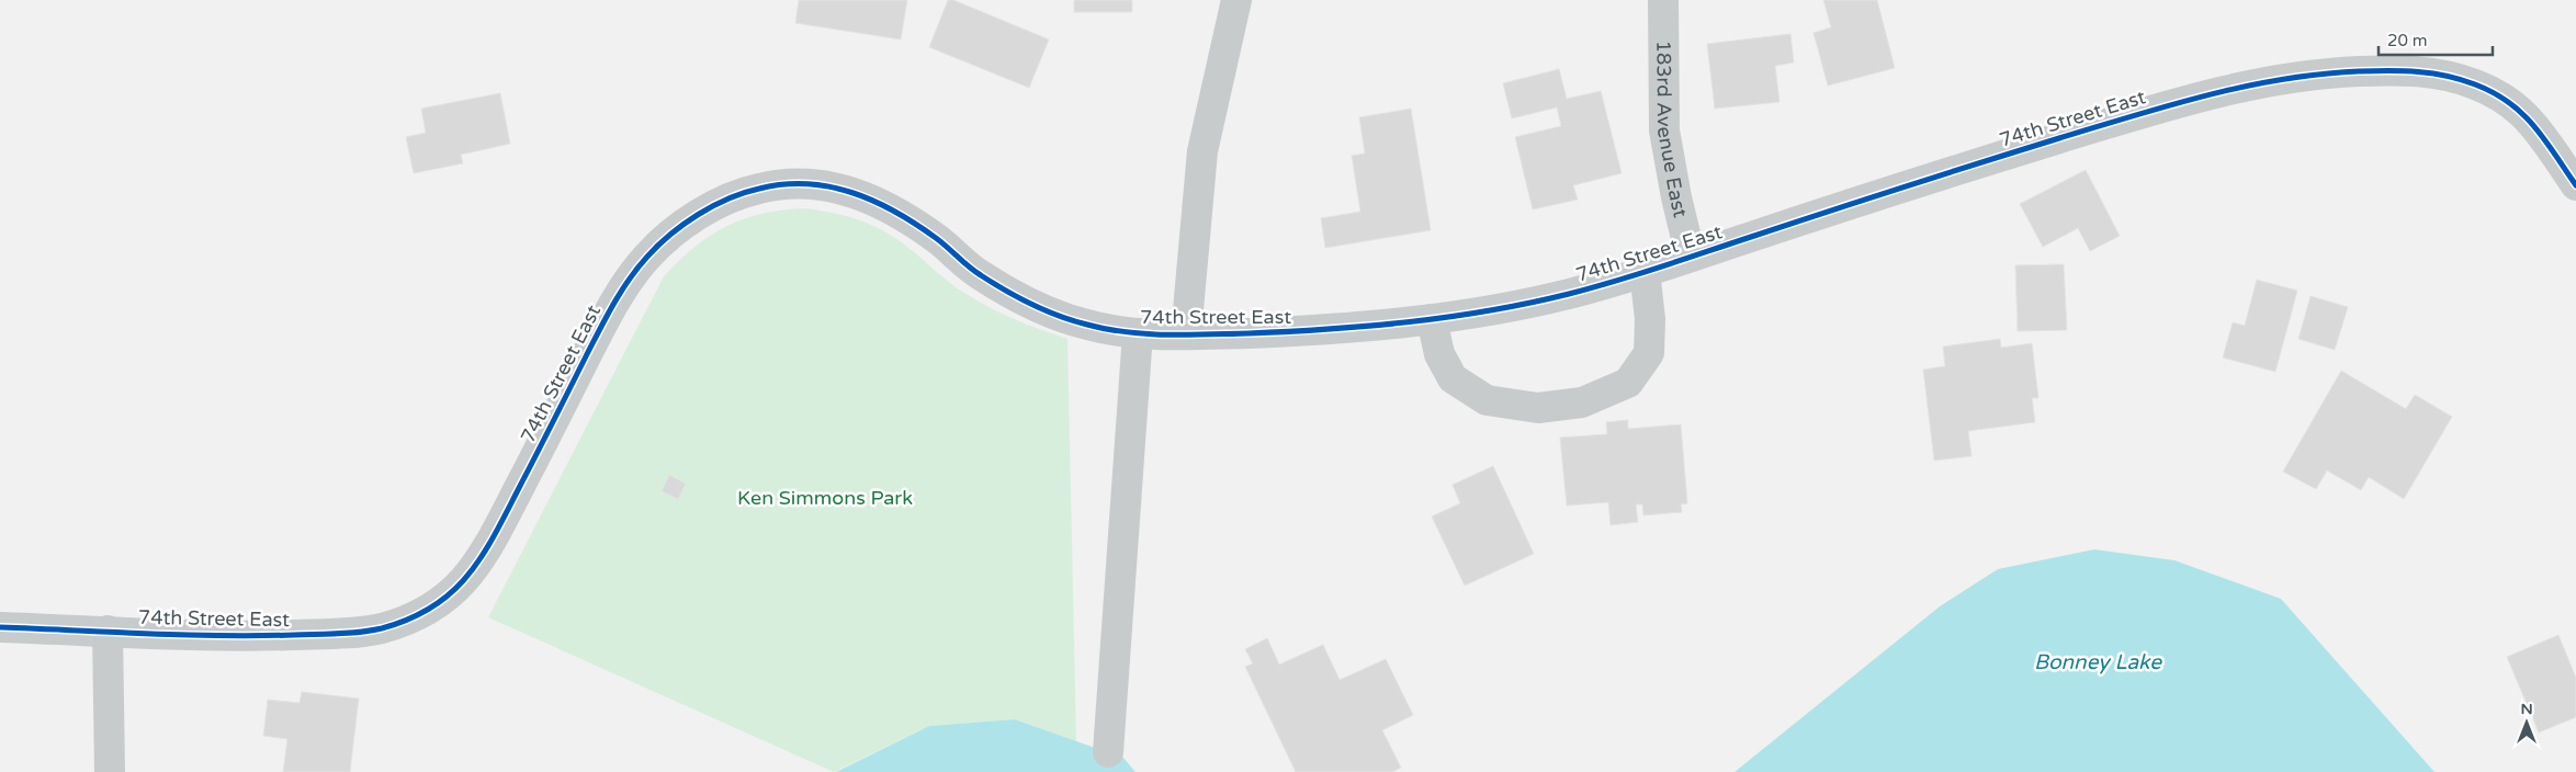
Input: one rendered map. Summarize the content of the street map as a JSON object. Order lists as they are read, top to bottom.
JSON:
{
  "streets": {
    "street": ["74th Street East", "183rd Avenue East"]
  },
  "crossings": [
    ["74th Street East", "183rd Avenue East"]
  ],
  "water": ["Bonney Lake"],
  "parks": ["Ken Simmons Park"],
  "scale_bar": "20 m",
  "north": "top"
}
